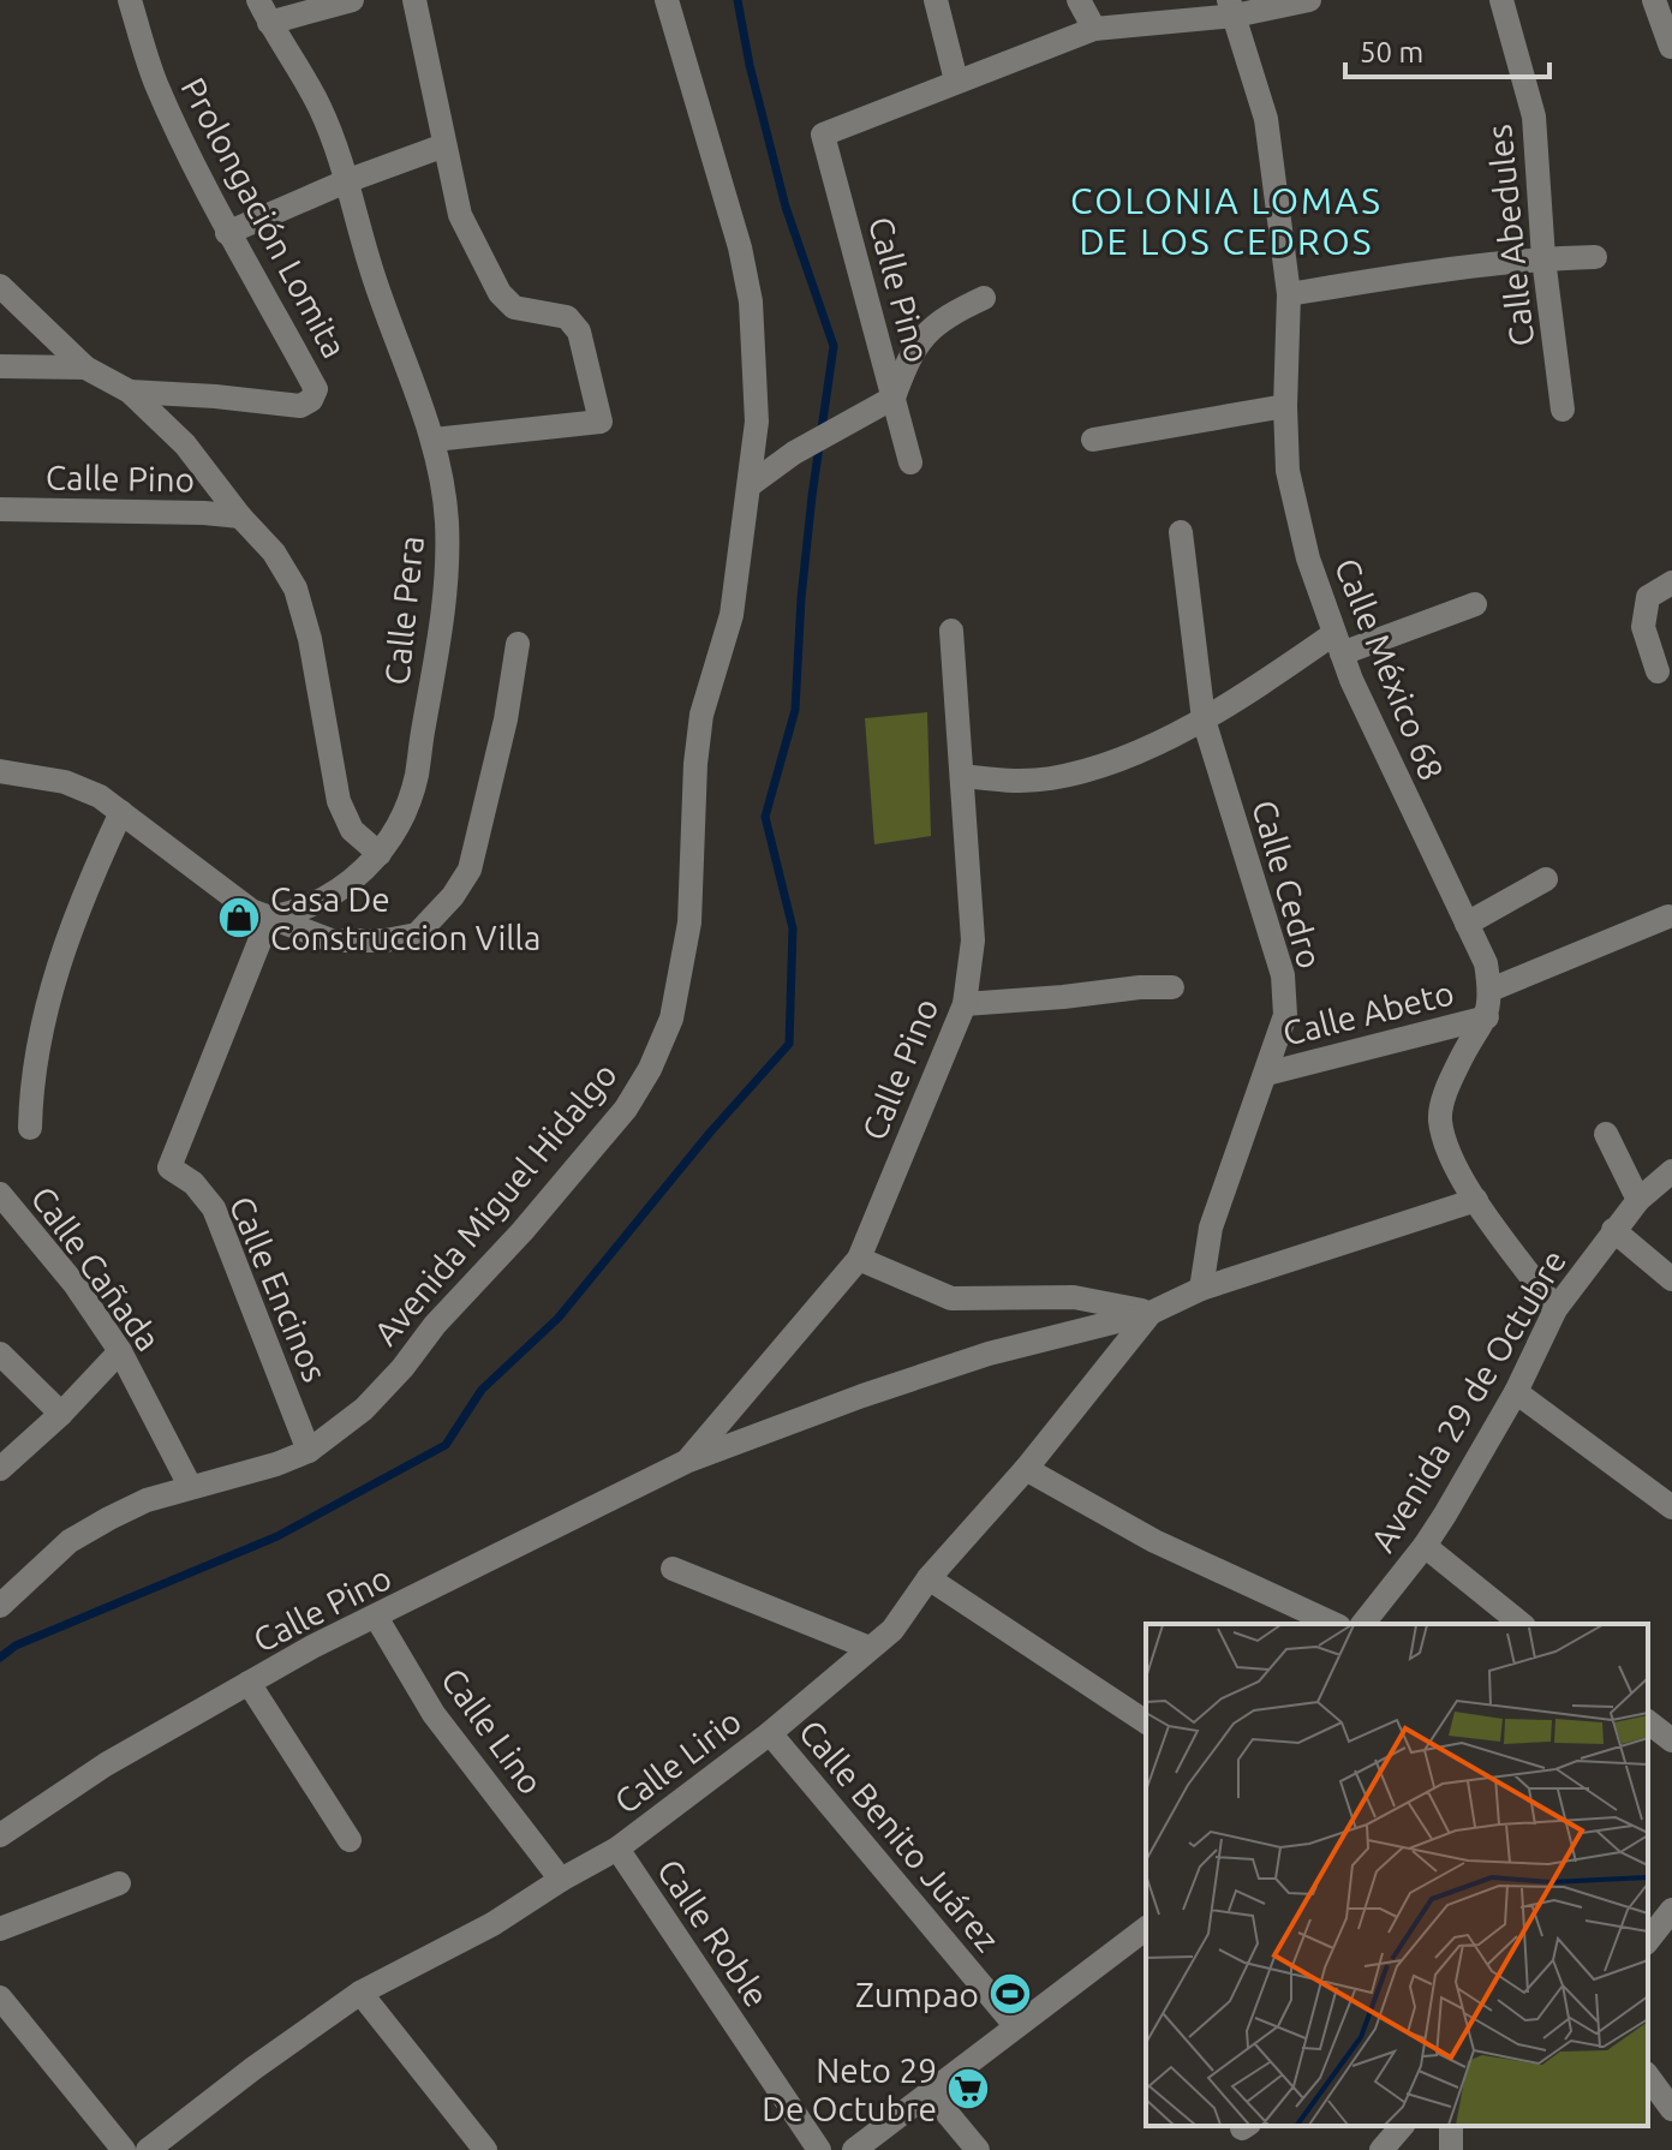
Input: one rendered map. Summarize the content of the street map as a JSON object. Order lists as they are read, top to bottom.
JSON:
{
  "streets": {
    "street": [
      "Prolongación Lomita",
      "Calle Abedules",
      "Calle Pino",
      "Calle Pera",
      "Calle México 68",
      "Calle Cedro",
      "Calle Abeto",
      "Avenida Miguel Hidalgo",
      "Calle Cañada",
      "Calle Encinos",
      "Avenida 29 de Octubre",
      "Calle Lino",
      "Calle Lirio",
      "Calle Benito Juárez",
      "Calle Roble"
    ]
  },
  "crossings": [
    ["Calle Pino", "Calle México 68"],
    ["Calle Pino", "Calle Cedro"],
    ["Calle Pino", "Calle Lino"],
    ["Calle Pino", "Calle Lirio"],
    ["Calle Pera", "Calle Encinos"],
    ["Calle México 68", "Calle Abeto"],
    ["Calle México 68", "Avenida 29 de Octubre"],
    ["Calle Cedro", "Calle Abeto"],
    ["Avenida Miguel Hidalgo", "Calle Cañada"],
    ["Avenida Miguel Hidalgo", "Calle Encinos"],
    ["Calle Lino", "Calle Lirio"],
    ["Calle Lirio", "Calle Benito Juárez"],
    ["Calle Lirio", "Calle Roble"]
  ],
  "districts": ["COLONIA LOMAS DE LOS CEDROS"],
  "places": {
    "shop": ["Casa De Construccion Villa"],
    "sports": ["Zumpao"],
    "supermarket": ["Neto 29 De Octubre"]
  },
  "scale_bar": "50 m"
}
